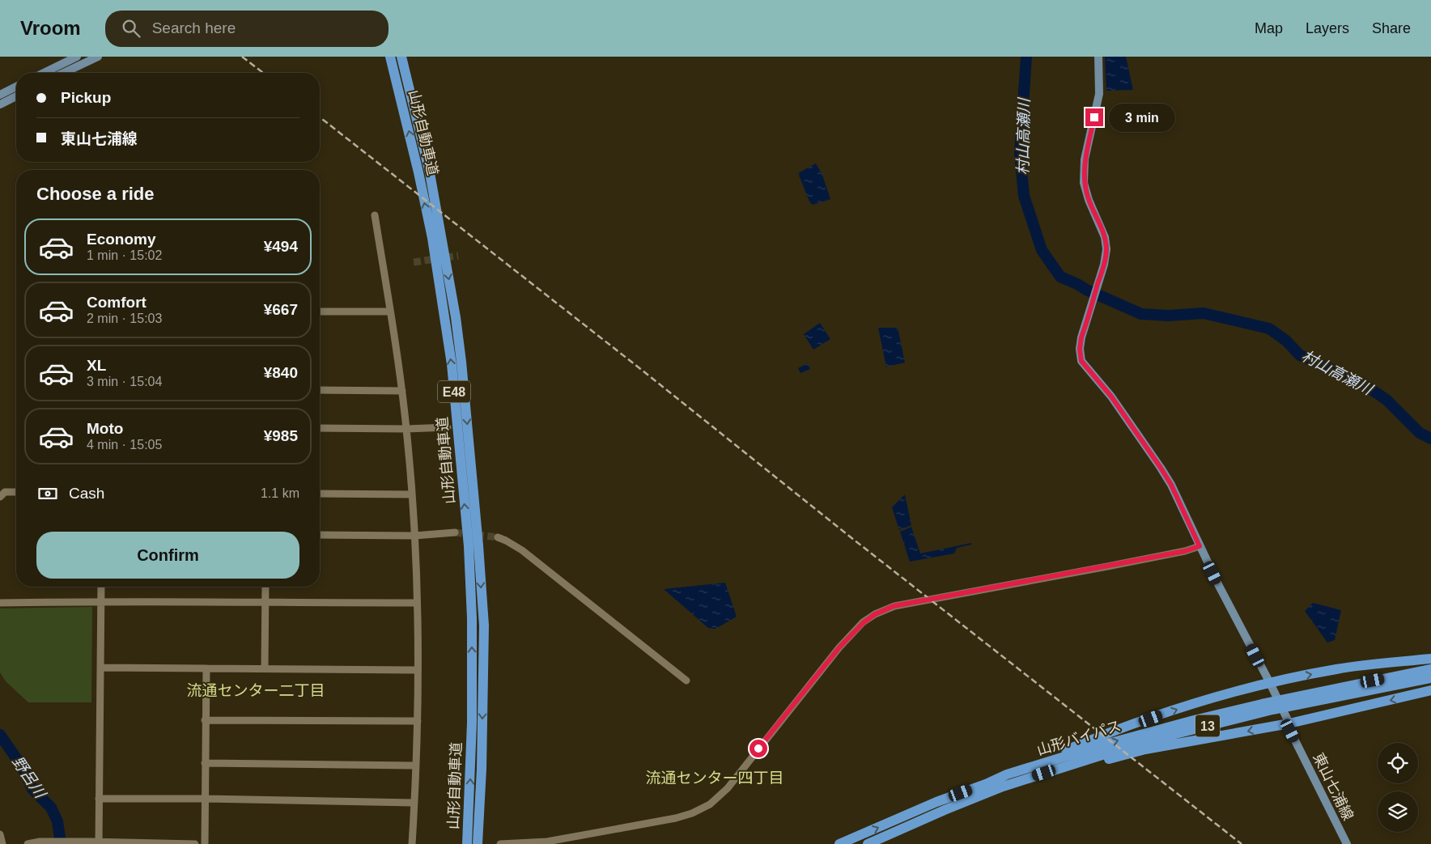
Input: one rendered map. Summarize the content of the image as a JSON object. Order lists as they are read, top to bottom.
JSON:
{
  "streets": {
    "highway": [
      "山形自動車道",
      "E48",
      "13",
      "山形バイパス"
    ],
    "main road": ["東山七浦線"]
  },
  "districts": ["流通センター二丁目", "流通センター四丁目"],
  "water": ["村山高瀬川", "野呂川"],
  "page": {
    "header": "Vroom",
    "search": "Search here",
    "nav": ["Map", "Layers", "Share"],
    "banner": ["Pickup", "東山七浦線"],
    "bubble": "3 min",
    "heading": "Choose a ride",
    "list": [
      {
        "name": "Economy",
        "note": "1 min · 15:02",
        "value": "¥494"
      },
      {
        "name": "Comfort",
        "note": "2 min · 15:03",
        "value": "¥667"
      },
      {
        "name": "XL",
        "note": "3 min · 15:04",
        "value": "¥840"
      },
      {
        "name": "Moto",
        "note": "4 min · 15:05",
        "value": "¥985"
      }
    ],
    "pay": ["Cash", "1.1 km"],
    "buttons": "Confirm"
  }
}
